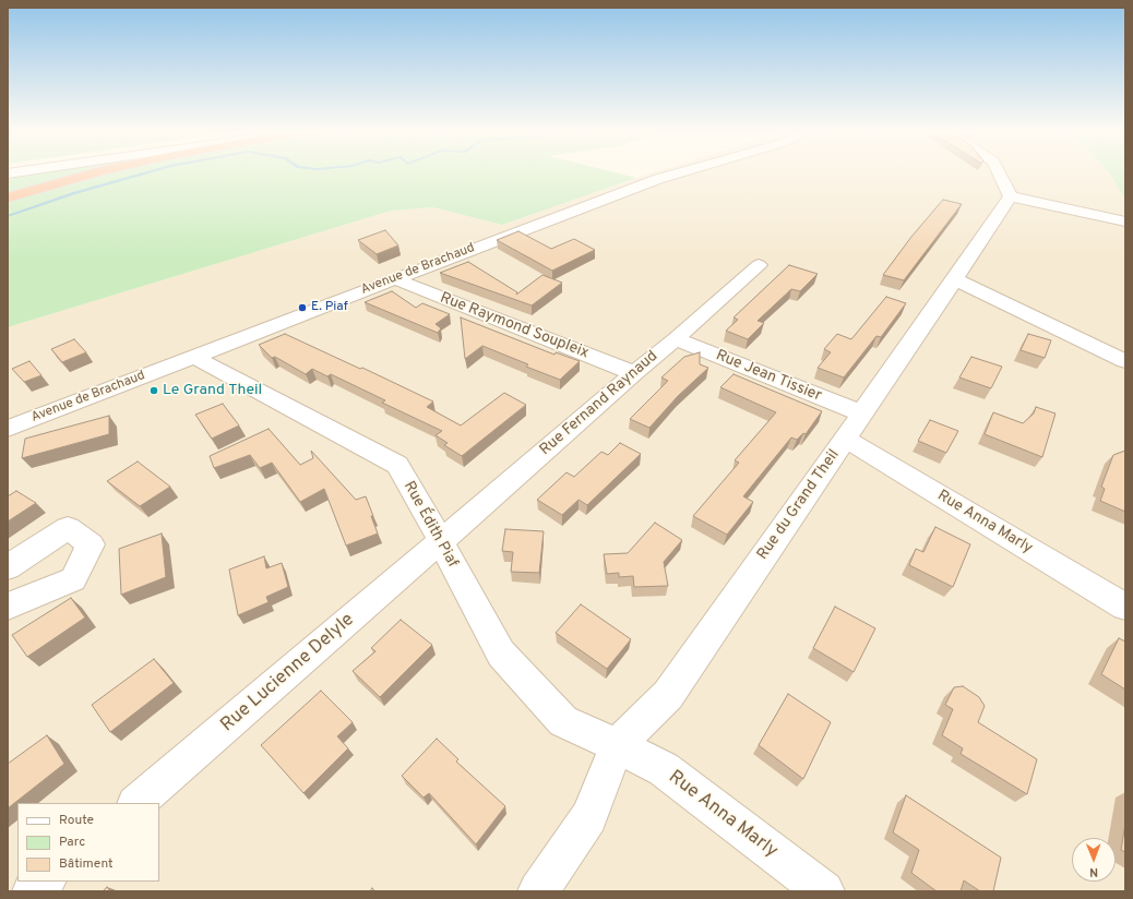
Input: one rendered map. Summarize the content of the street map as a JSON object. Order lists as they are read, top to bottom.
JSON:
{
  "streets": {
    "street": [
      "Avenue de Brachaud",
      "Rue Raymond Soupleix",
      "Rue Jean Tissier",
      "Rue Fernand Raynaud",
      "Rue du Grand Theil",
      "Rue Anna Marly",
      "Rue Édith Piaf",
      "Rue Lucienne Delyle"
    ]
  },
  "crossings": [
    ["Avenue de Brachaud", "Rue Raymond Soupleix"],
    ["Avenue de Brachaud", "Rue Édith Piaf"],
    ["Rue Raymond Soupleix", "Rue Fernand Raynaud"],
    ["Rue Jean Tissier", "Rue Fernand Raynaud"],
    ["Rue Jean Tissier", "Rue du Grand Theil"],
    ["Rue Fernand Raynaud", "Rue Édith Piaf"],
    ["Rue Fernand Raynaud", "Rue Lucienne Delyle"],
    ["Rue du Grand Theil", "Rue Anna Marly"],
    ["Rue du Grand Theil", "Rue Édith Piaf"],
    ["Rue Anna Marly", "Rue Édith Piaf"],
    ["Rue Édith Piaf", "Rue Lucienne Delyle"]
  ],
  "places": ["E. Piaf", "Le Grand Theil"],
  "legend": ["Route", "Parc", "Bâtiment"],
  "north": "bottom"
}
